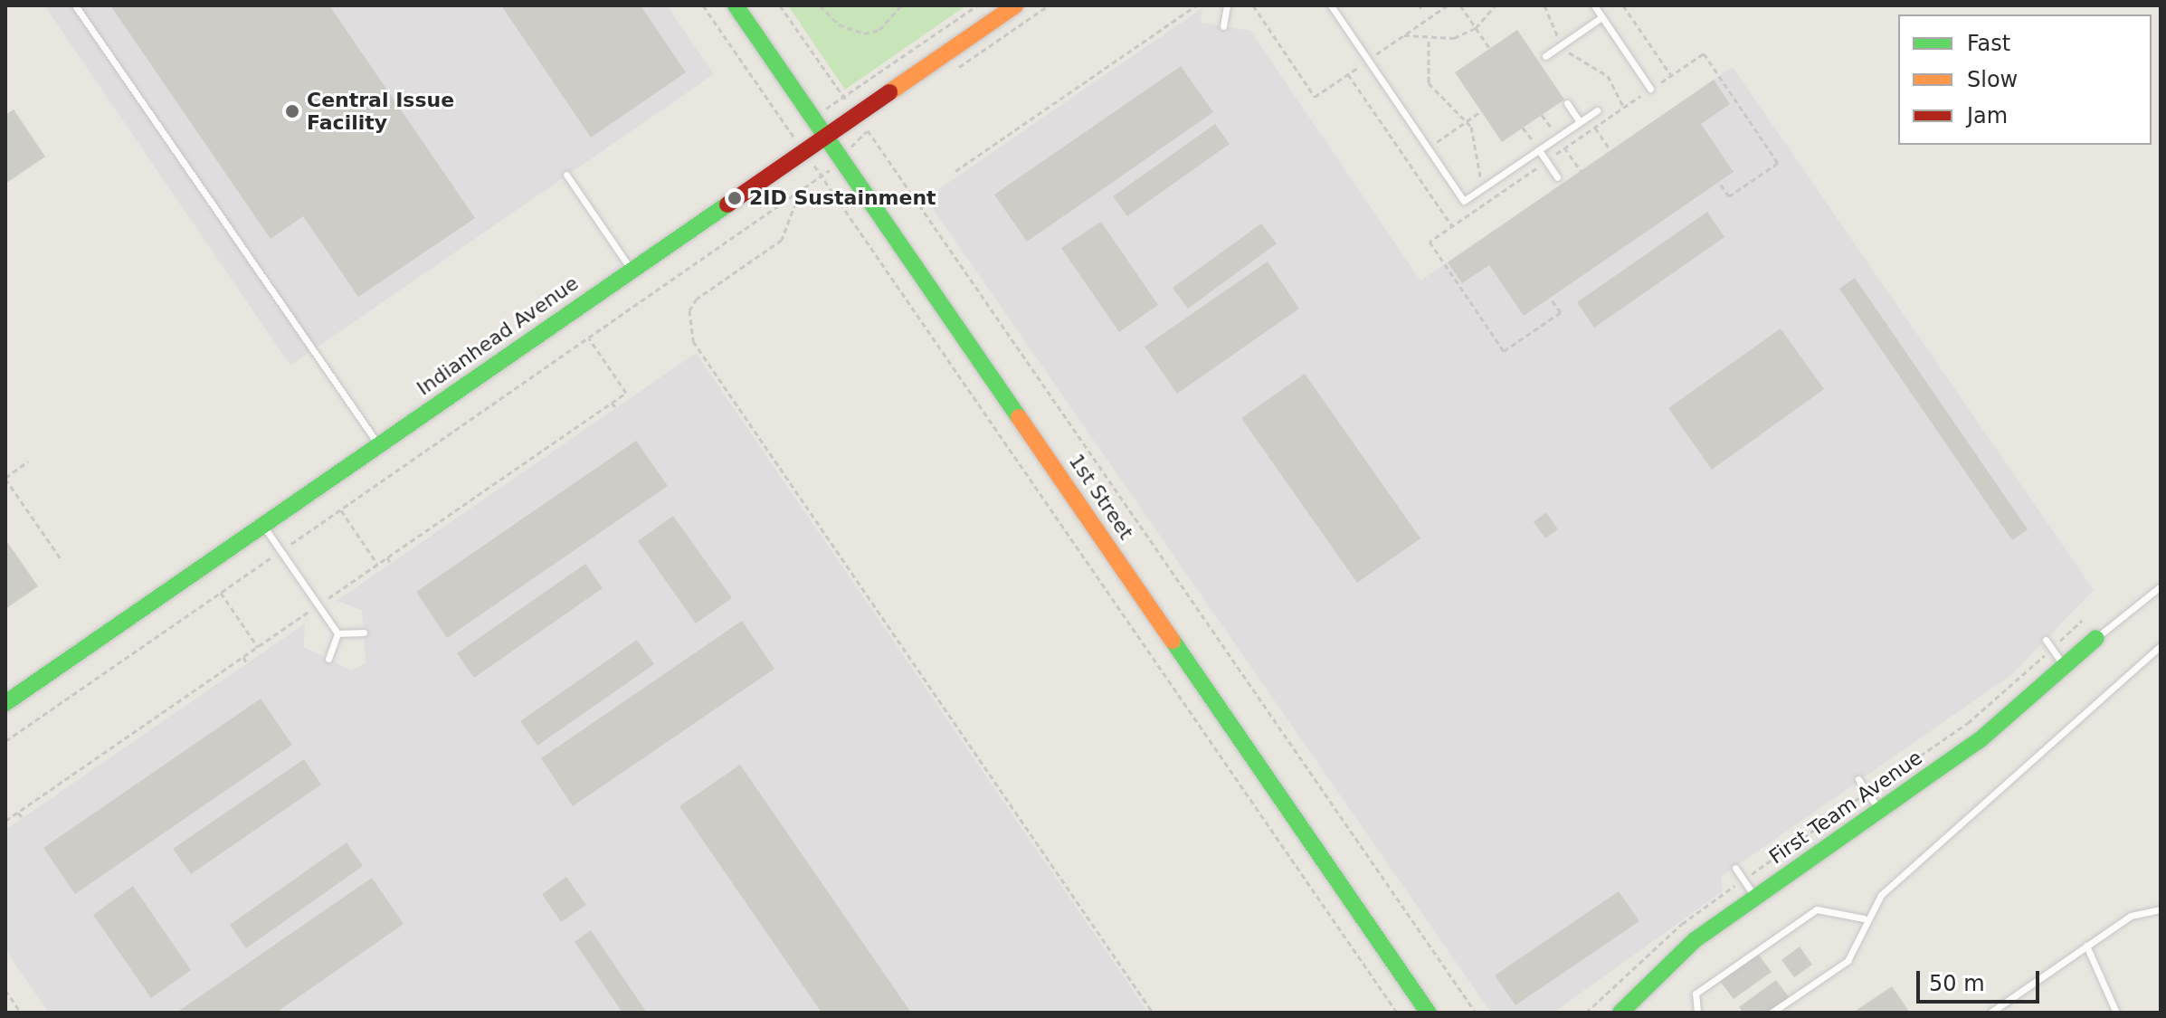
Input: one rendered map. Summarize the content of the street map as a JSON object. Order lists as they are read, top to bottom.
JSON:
{
  "streets": {
    "main road": ["Indianhead Avenue", "1st Street", "First Team Avenue"]
  },
  "crossings": [
    ["Indianhead Avenue", "1st Street"]
  ],
  "places": ["Central Issue Facility", "2ID Sustainment"],
  "legend": ["Fast", "Slow", "Jam"],
  "scale_bar": "50 m"
}
